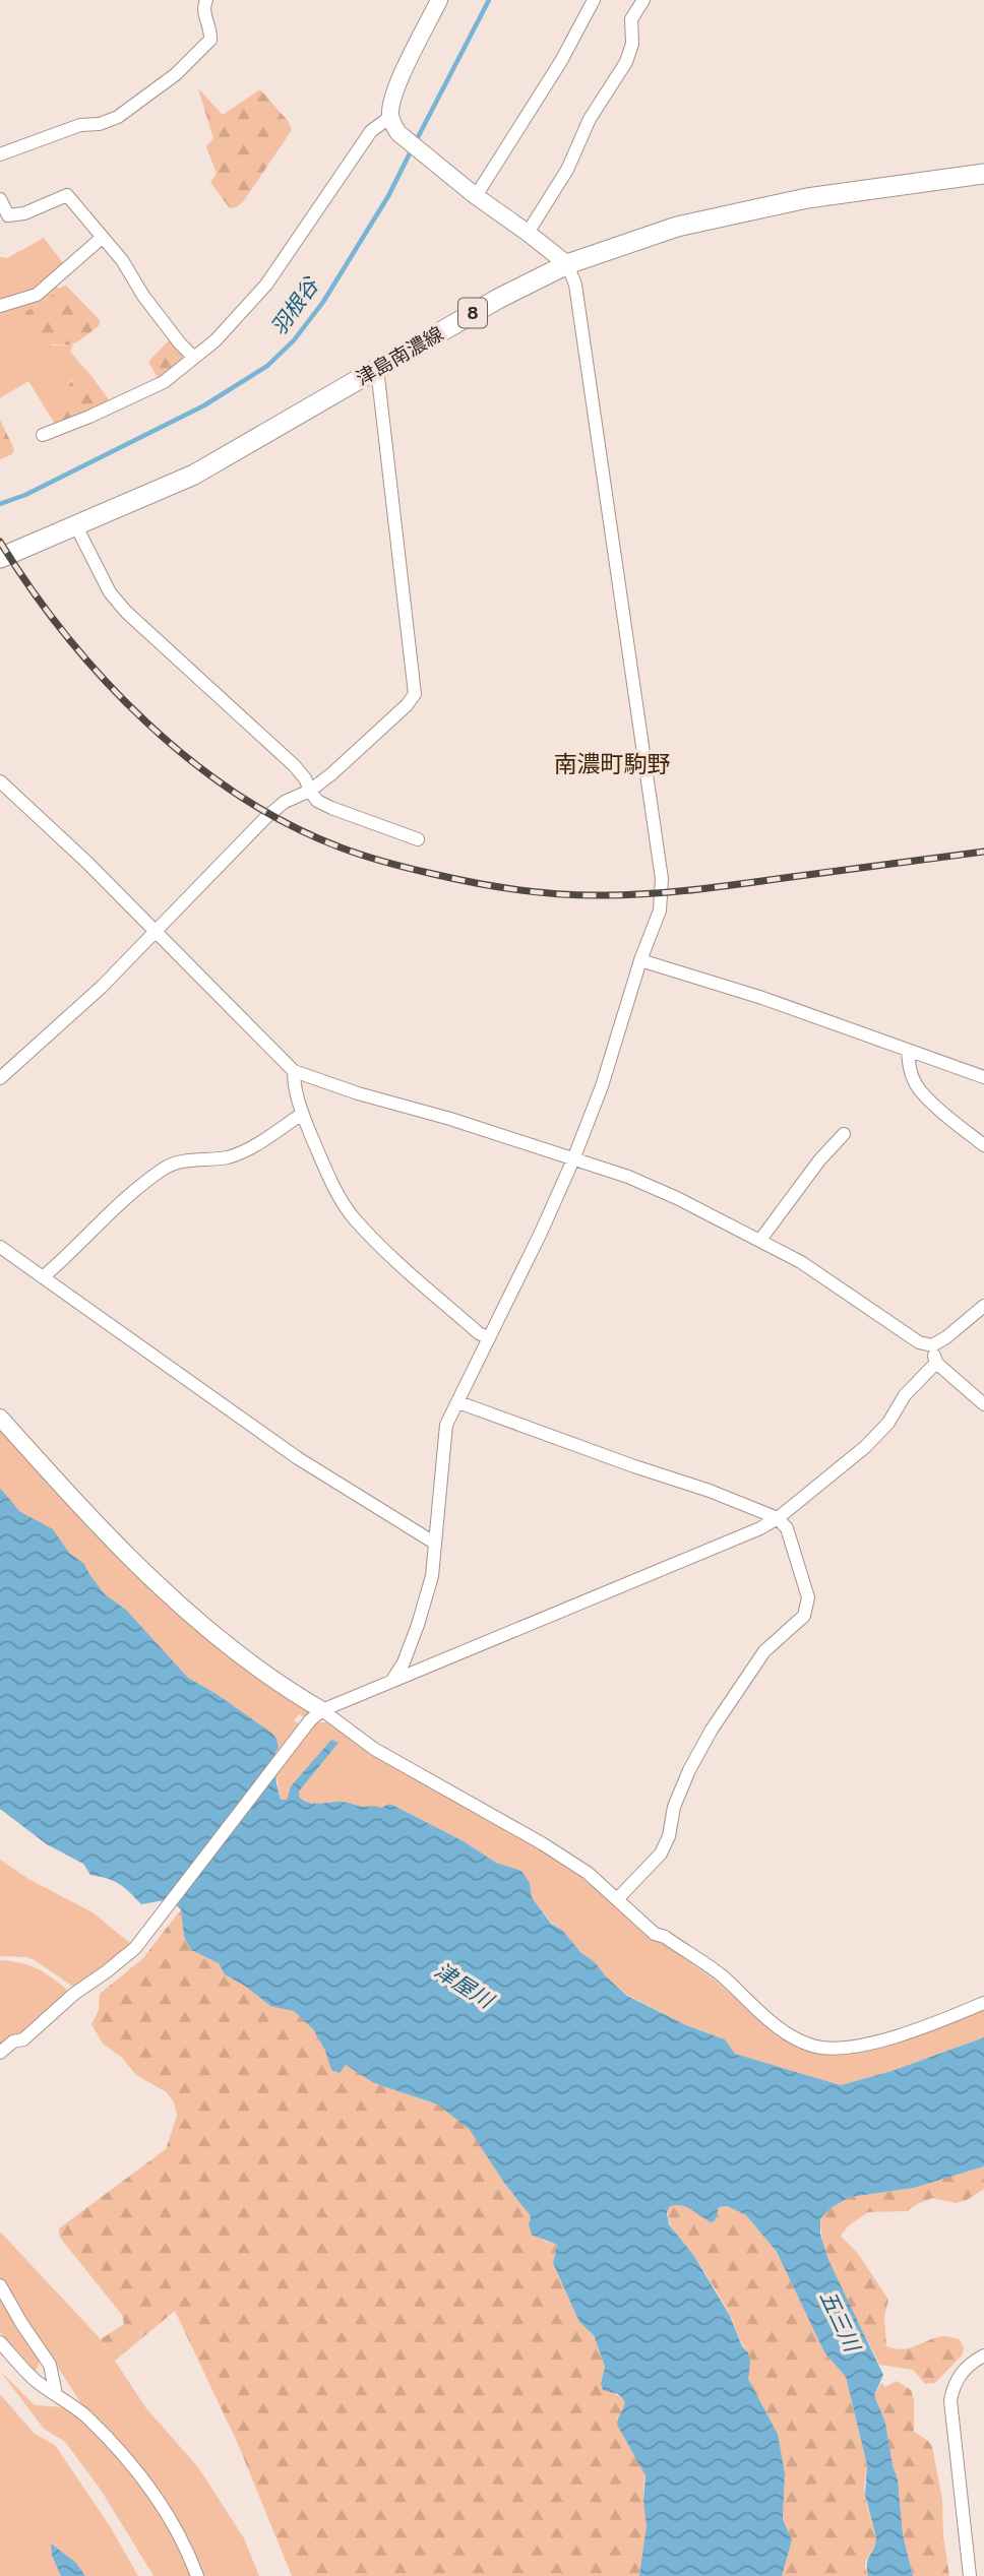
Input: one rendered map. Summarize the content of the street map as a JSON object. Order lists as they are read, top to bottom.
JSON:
{
  "streets": {
    "main road": ["8", "津島南濃線"]
  },
  "districts": ["南濃町駒野"],
  "water": ["羽根谷", "津屋川", "五三川"]
}
